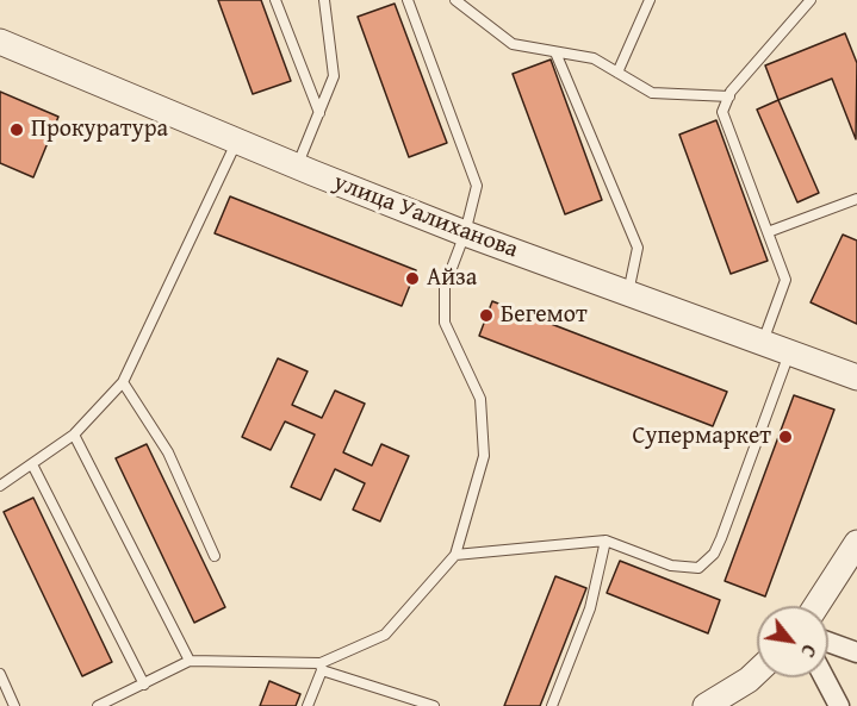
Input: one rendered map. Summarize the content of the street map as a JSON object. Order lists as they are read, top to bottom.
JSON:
{
  "streets": {
    "street": ["улица Уалиханова"]
  },
  "places": [
    "Прокуратура",
    "Айза",
    "Бегемот",
    "Супермаркет"
  ],
  "north": "bottom right"
}
